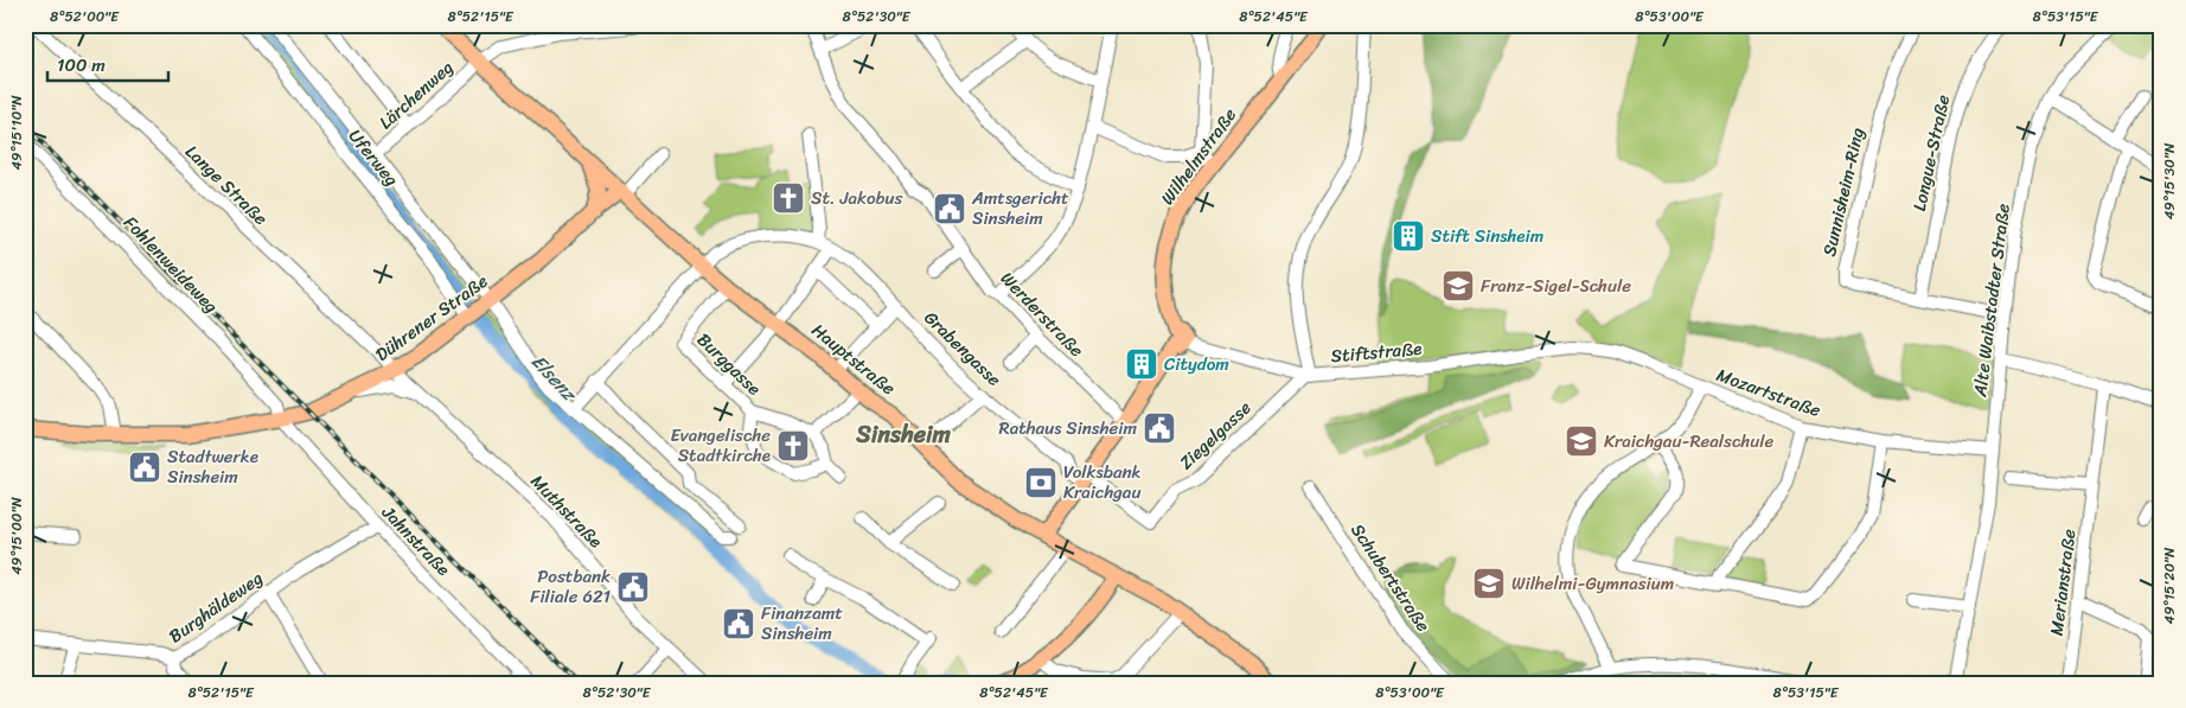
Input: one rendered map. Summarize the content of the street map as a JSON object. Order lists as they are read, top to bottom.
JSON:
{
  "streets": {
    "main road": ["Wilhelmstraße", "Dührener Straße", "Hauptstraße"],
    "street": [
      "Lärchenweg",
      "Longue-Straße",
      "Uferweg",
      "Lange Straße",
      "Sunnisheim-Ring",
      "Fohlenweideweg",
      "Alte Waibstadter Straße",
      "Werderstraße",
      "Grabengasse",
      "Stiftstraße",
      "Burggasse",
      "Mozartstraße",
      "Ziegelgasse",
      "Muthstraße",
      "Jahnstraße",
      "Schubertstraße",
      "Merianstraße",
      "Burghäldeweg"
    ]
  },
  "crossings": [
    ["Lärchenweg", "Hauptstraße"],
    ["Longue-Straße", "Sunnisheim-Ring"],
    ["Wilhelmstraße", "Stiftstraße"],
    ["Uferweg", "Dührener Straße"],
    ["Lange Straße", "Dührener Straße"],
    ["Lange Straße", "Muthstraße"],
    ["Sunnisheim-Ring", "Alte Waibstadter Straße"],
    ["Fohlenweideweg", "Dührener Straße"],
    ["Fohlenweideweg", "Jahnstraße"],
    ["Alte Waibstadter Straße", "Mozartstraße"],
    ["Dührener Straße", "Hauptstraße"],
    ["Dührener Straße", "Muthstraße"],
    ["Dührener Straße", "Jahnstraße"],
    ["Grabengasse", "Hauptstraße"],
    ["Grabengasse", "Ziegelgasse"],
    ["Stiftstraße", "Mozartstraße"],
    ["Stiftstraße", "Ziegelgasse"],
    ["Hauptstraße", "Burggasse"],
    ["Jahnstraße", "Burghäldeweg"]
  ],
  "districts": ["Sinsheim"],
  "water": ["Elsenz"],
  "places": {
    "church": ["St. Jakobus", "Evangelische Stadtkirche"],
    "public building": [
      "Amtsgericht Sinsheim",
      "Rathaus Sinsheim",
      "Stadtwerke Sinsheim",
      "Postbank Filiale 621",
      "Finanzamt Sinsheim"
    ],
    "building": ["Stift Sinsheim", "Citydom"],
    "school or university": ["Franz-Sigel-Schule", "Kraichgau-Realschule", "Wilhelmi-Gymnasium"],
    "bank": ["Volksbank Kraichgau"]
  },
  "scale_bar": "100 m",
  "coordinates": [
    "8°52'00\"E",
    "8°52'15\"E",
    "8°52'30\"E",
    "8°52'45\"E",
    "8°53'00\"E",
    "8°53'15\"E",
    "49°15'10\"N",
    "49°15'30\"N",
    "49°15'00\"N",
    "49°15'20\"N"
  ]
}
